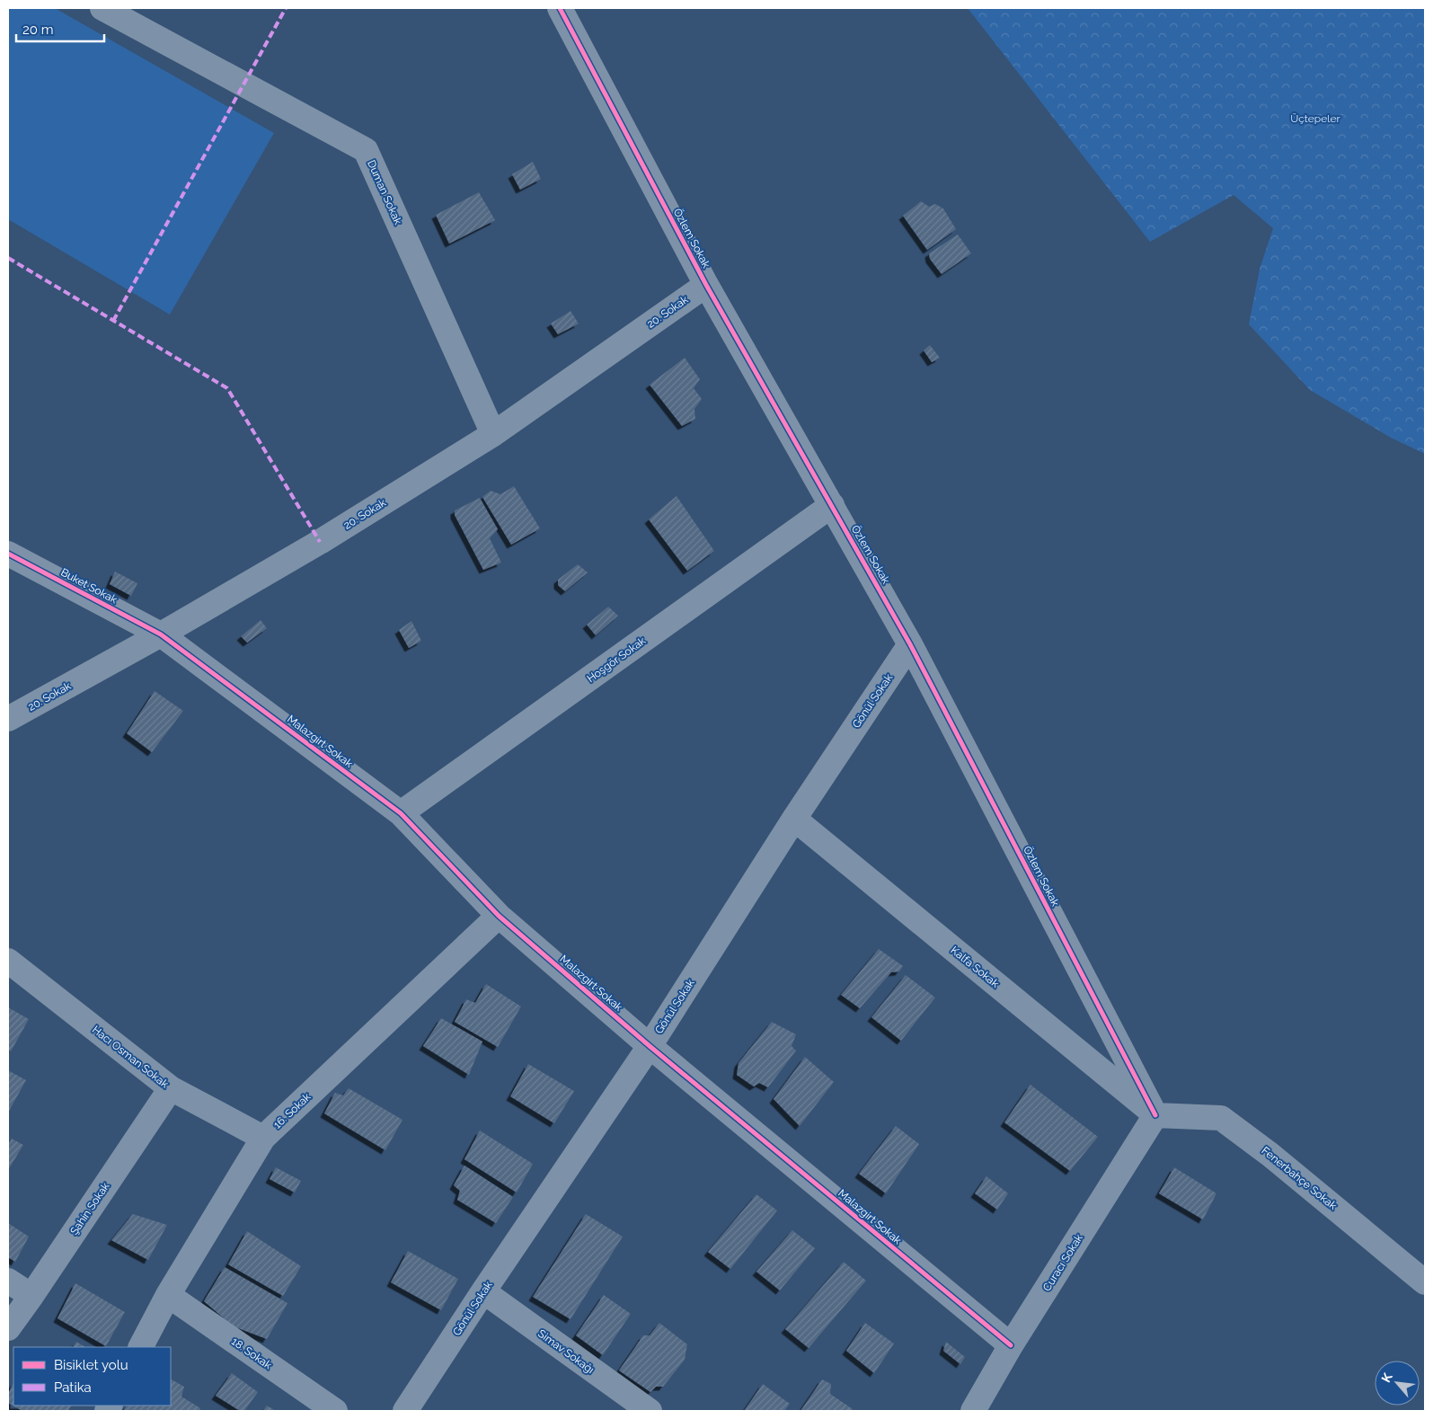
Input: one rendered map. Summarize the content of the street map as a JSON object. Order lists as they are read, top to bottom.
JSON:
{
  "streets": {
    "street": [
      "Duman Sokak",
      "Özlem Sokak",
      "20. Sokak",
      "Buket Sokak",
      "Hoşgör Sokak",
      "Gönül Sokak",
      "Malazgirt Sokak",
      "Kalfa Sokak",
      "Hacı Osman Sokak",
      "16. Sokak",
      "Fenerbahçe Sokak",
      "Şahin Sokak",
      "Curacı Sokak",
      "Simav Sokağı",
      "18. Sokak"
    ]
  },
  "crossings": [
    ["Duman Sokak", "20. Sokak"],
    ["Özlem Sokak", "20. Sokak"],
    ["Özlem Sokak", "Hoşgör Sokak"],
    ["Özlem Sokak", "Gönül Sokak"],
    ["Özlem Sokak", "Kalfa Sokak"],
    ["Özlem Sokak", "Fenerbahçe Sokak"],
    ["Özlem Sokak", "Curacı Sokak"],
    ["20. Sokak", "Buket Sokak"],
    ["20. Sokak", "Malazgirt Sokak"],
    ["Buket Sokak", "Malazgirt Sokak"],
    ["Hoşgör Sokak", "Malazgirt Sokak"],
    ["Gönül Sokak", "Malazgirt Sokak"],
    ["Gönül Sokak", "Kalfa Sokak"],
    ["Gönül Sokak", "Simav Sokağı"],
    ["Malazgirt Sokak", "16. Sokak"],
    ["Malazgirt Sokak", "Curacı Sokak"],
    ["Kalfa Sokak", "Fenerbahçe Sokak"],
    ["Kalfa Sokak", "Curacı Sokak"],
    ["Hacı Osman Sokak", "16. Sokak"],
    ["Hacı Osman Sokak", "Şahin Sokak"],
    ["16. Sokak", "18. Sokak"],
    ["Fenerbahçe Sokak", "Curacı Sokak"]
  ],
  "parks": ["Üçtepeler"],
  "legend": ["Bisiklet yolu", "Patika"],
  "scale_bar": "20 m",
  "north": "top left"
}
